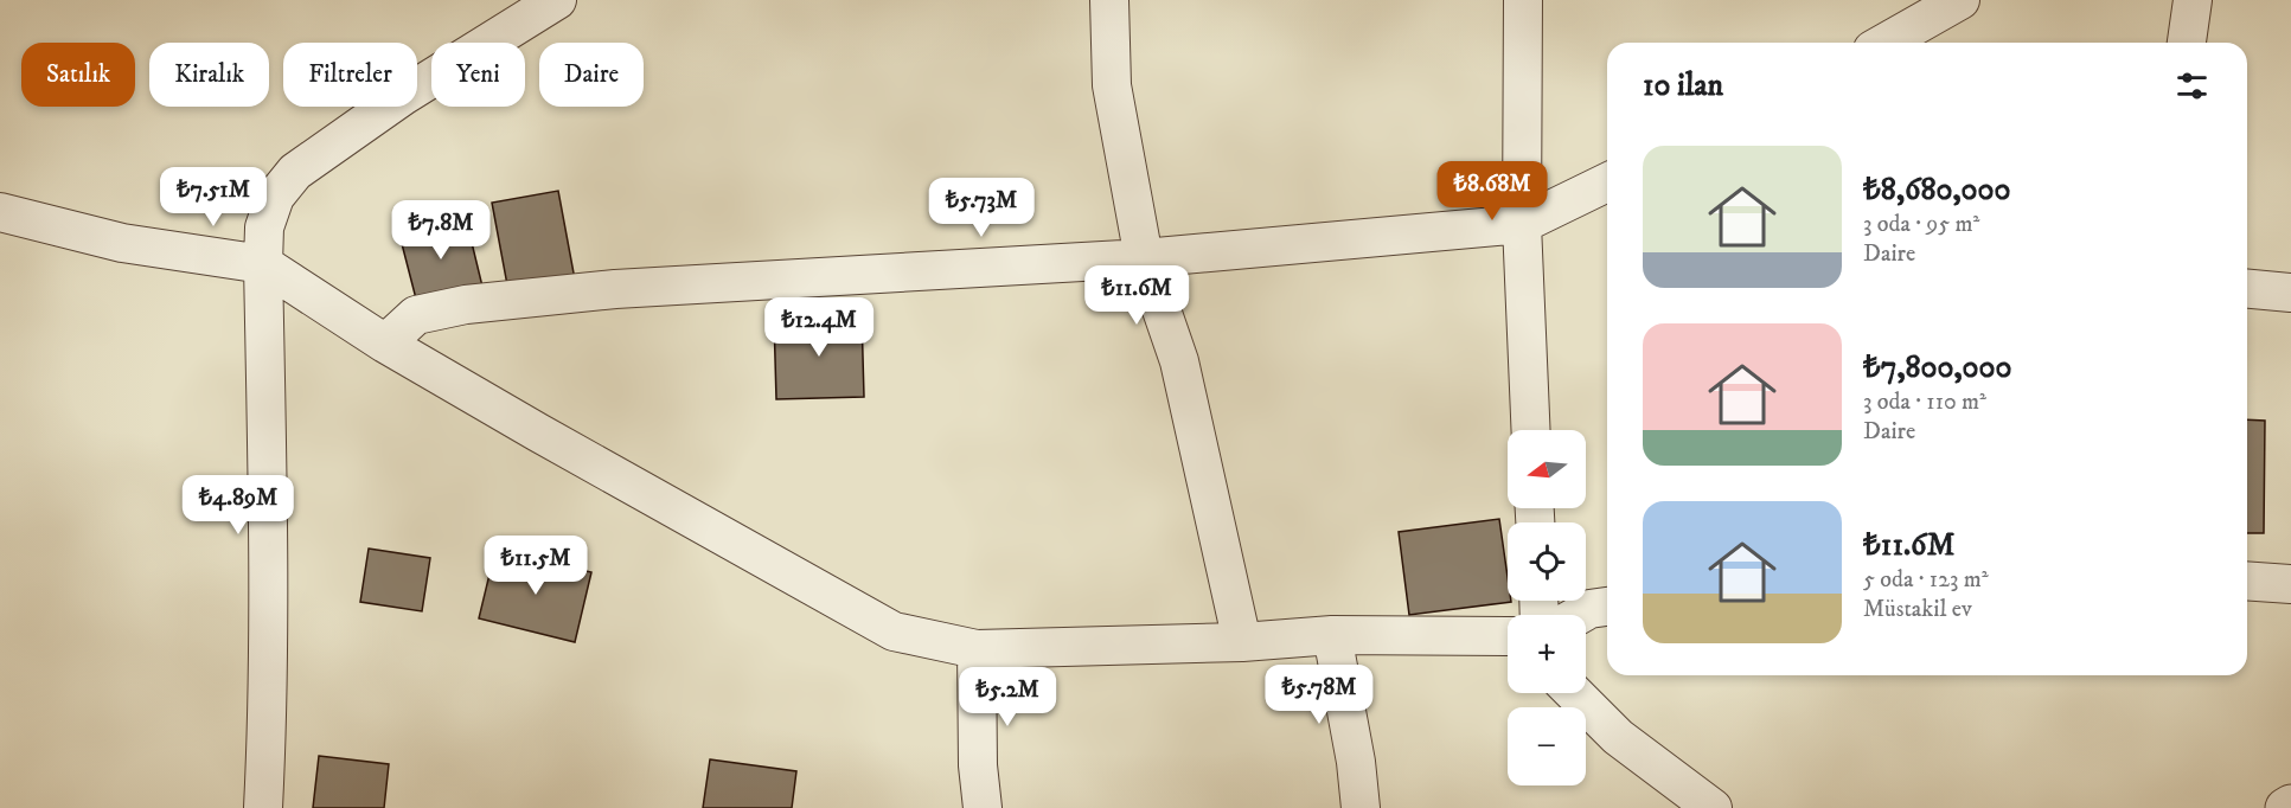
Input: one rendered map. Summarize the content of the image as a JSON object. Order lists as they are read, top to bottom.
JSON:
{
  "north": "left",
  "page": {
    "chip": [
      "Satılık",
      "Kiralık",
      "Filtreler",
      "Yeni",
      "Daire"
    ],
    "heading": "10 ilan",
    "list": [
      {
        "name": "₺8,680,000",
        "note": "3 oda · 95 m² · Daire"
      },
      {
        "name": "₺7,800,000",
        "note": "3 oda · 110 m² · Daire"
      },
      {
        "name": "₺11.6M",
        "note": "5 oda · 123 m² · Müstakil ev"
      }
    ],
    "price": [
      "₺8.68M",
      "₺7.51M",
      "₺5.73M",
      "₺7.8M",
      "₺11.6M",
      "₺12.4M",
      "₺4.89M",
      "₺11.5M",
      "₺5.78M",
      "₺5.2M"
    ],
    "map_buttons": ["+", "−"]
  }
}
